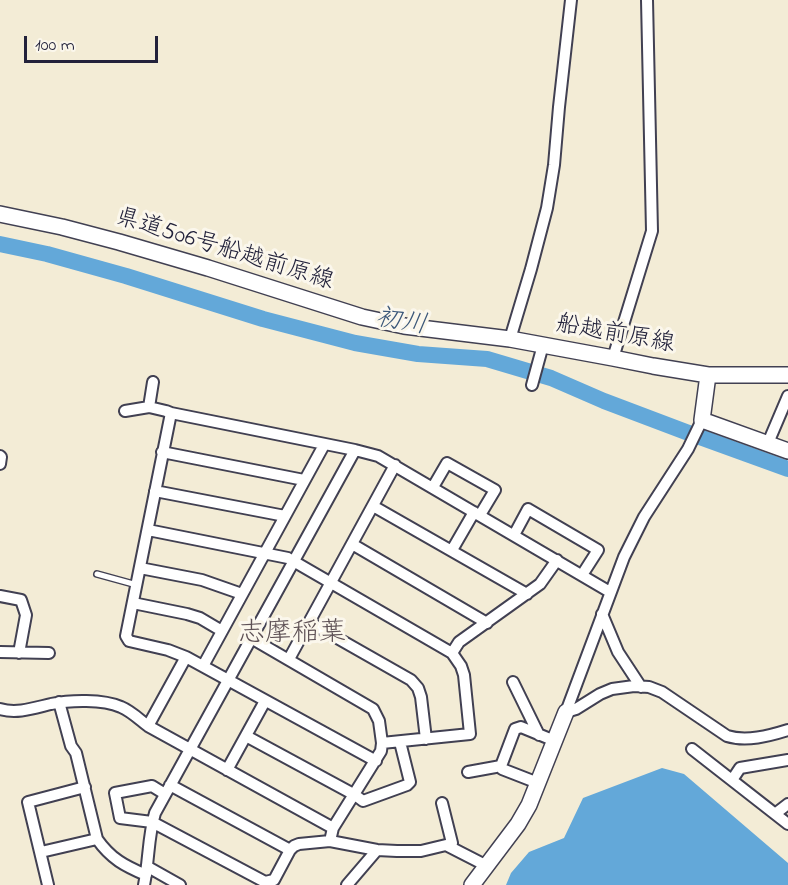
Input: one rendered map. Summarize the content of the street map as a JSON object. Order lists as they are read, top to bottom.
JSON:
{
  "streets": {
    "main road": ["県道506号船越前原線", "船越前原線"]
  },
  "crossings": [
    ["県道506号船越前原線", "船越前原線"]
  ],
  "districts": ["志摩稲葉"],
  "water": ["初川"],
  "scale_bar": "100 m"
}
